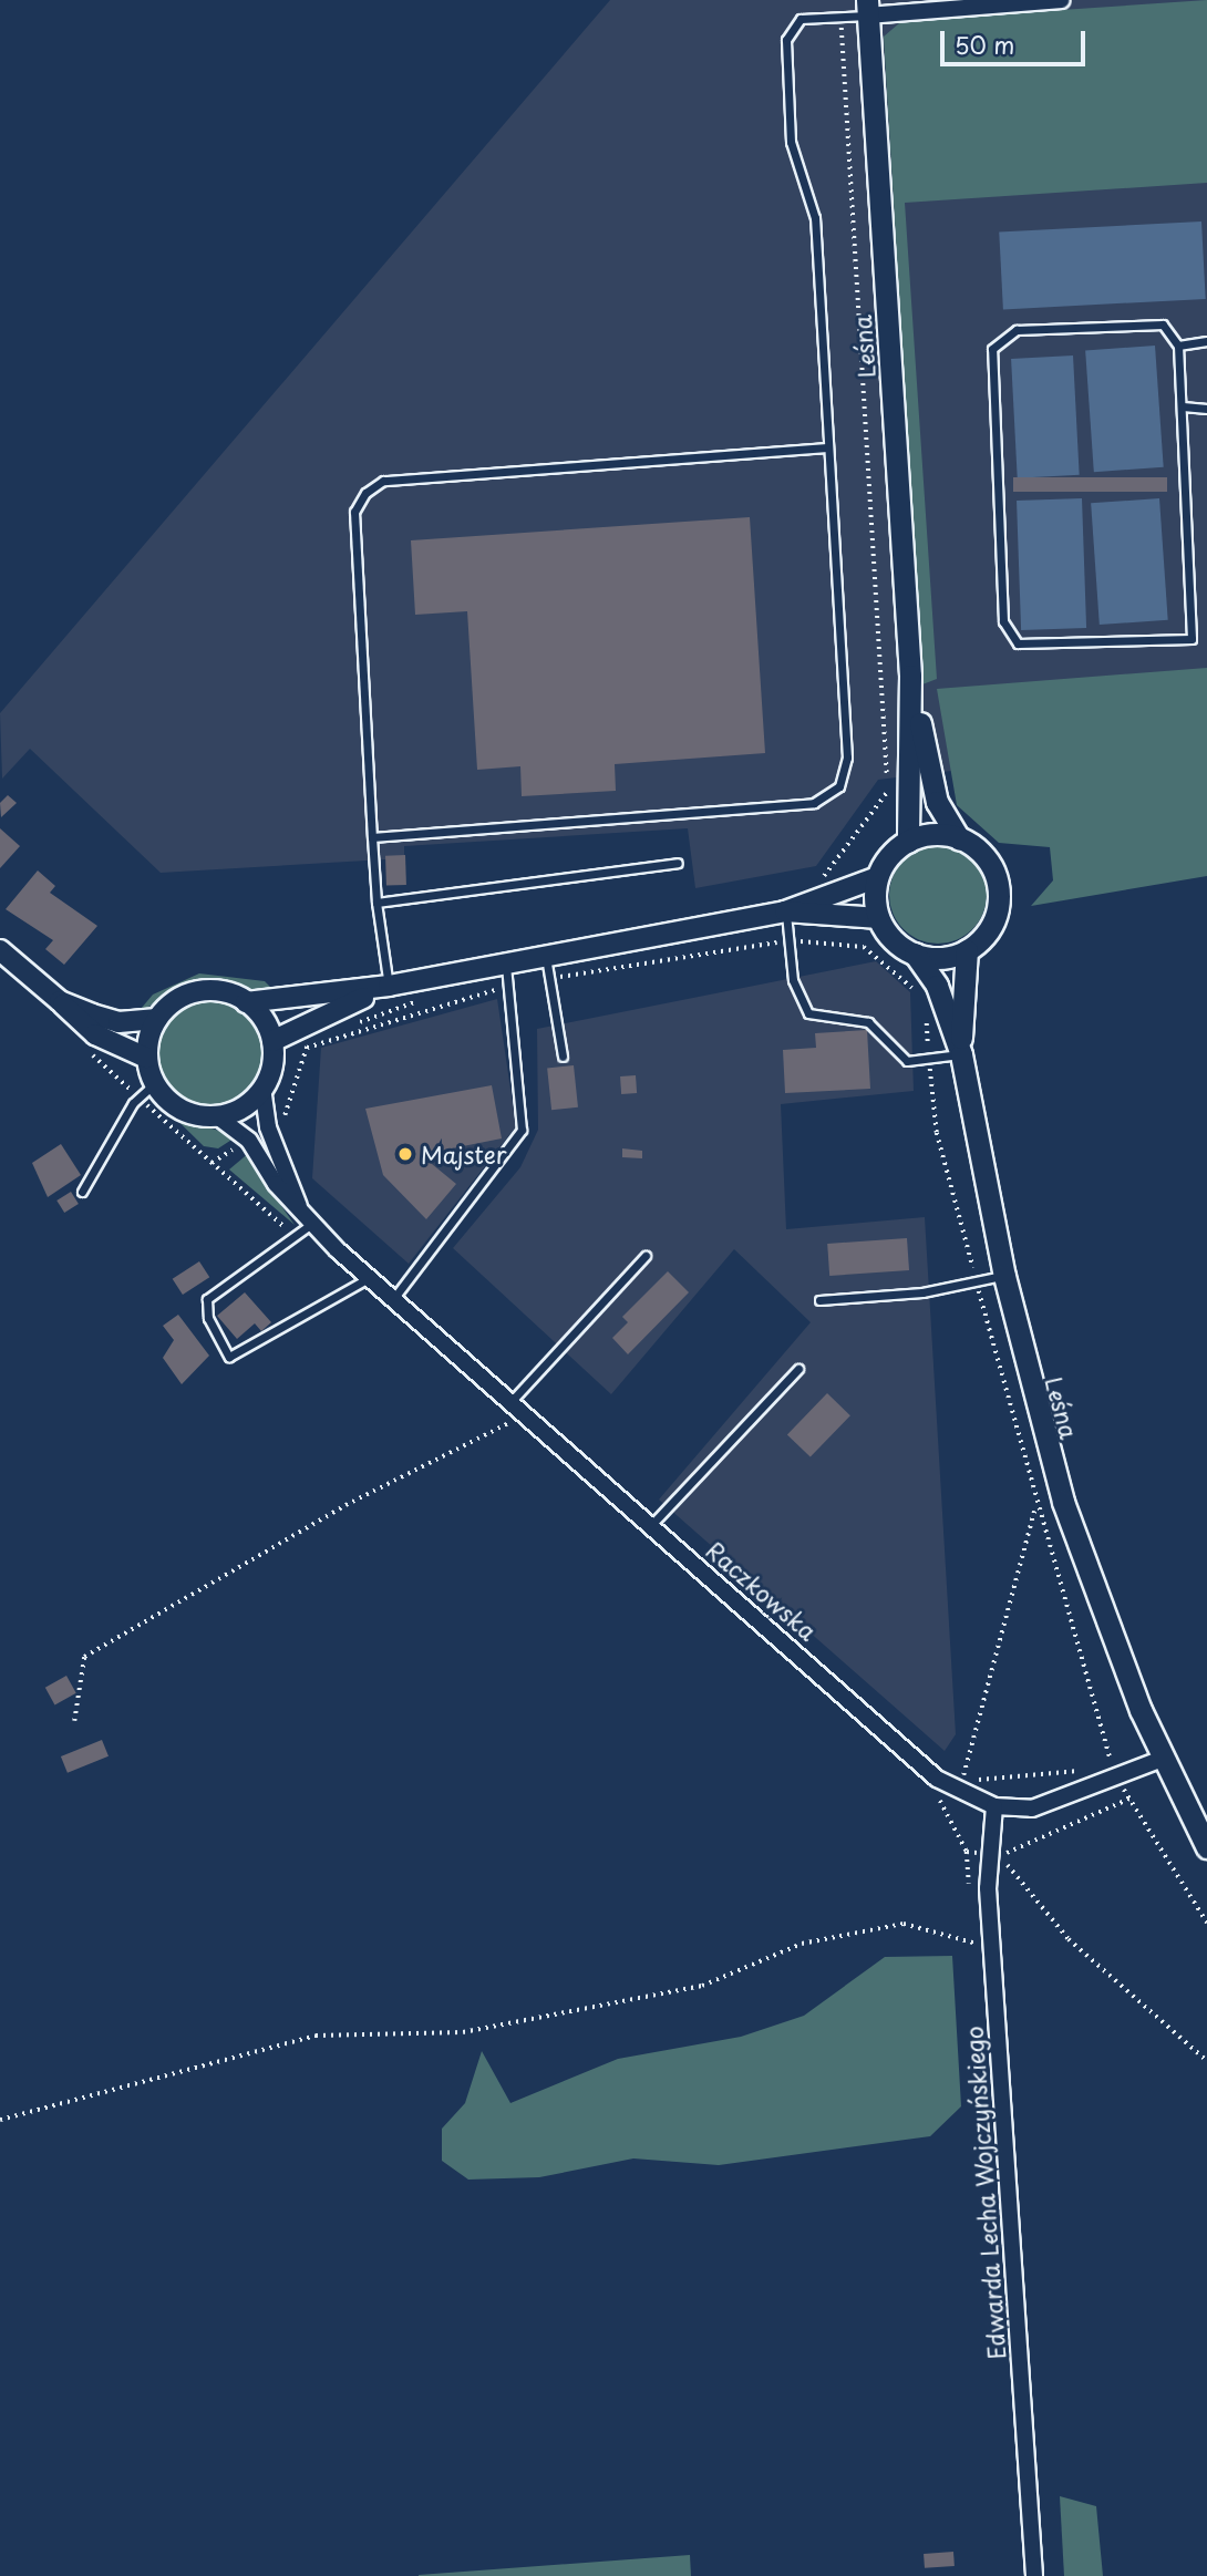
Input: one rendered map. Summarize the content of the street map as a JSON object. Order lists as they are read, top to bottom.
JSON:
{
  "streets": {
    "main road": ["Leśna"],
    "street": ["Raczkowska", "Edwarda Lecha Wojczyńskiego"]
  },
  "crossings": [
    ["Leśna", "Raczkowska"],
    ["Raczkowska", "Edwarda Lecha Wojczyńskiego"]
  ],
  "places": ["Majster"],
  "scale_bar": "50 m"
}
